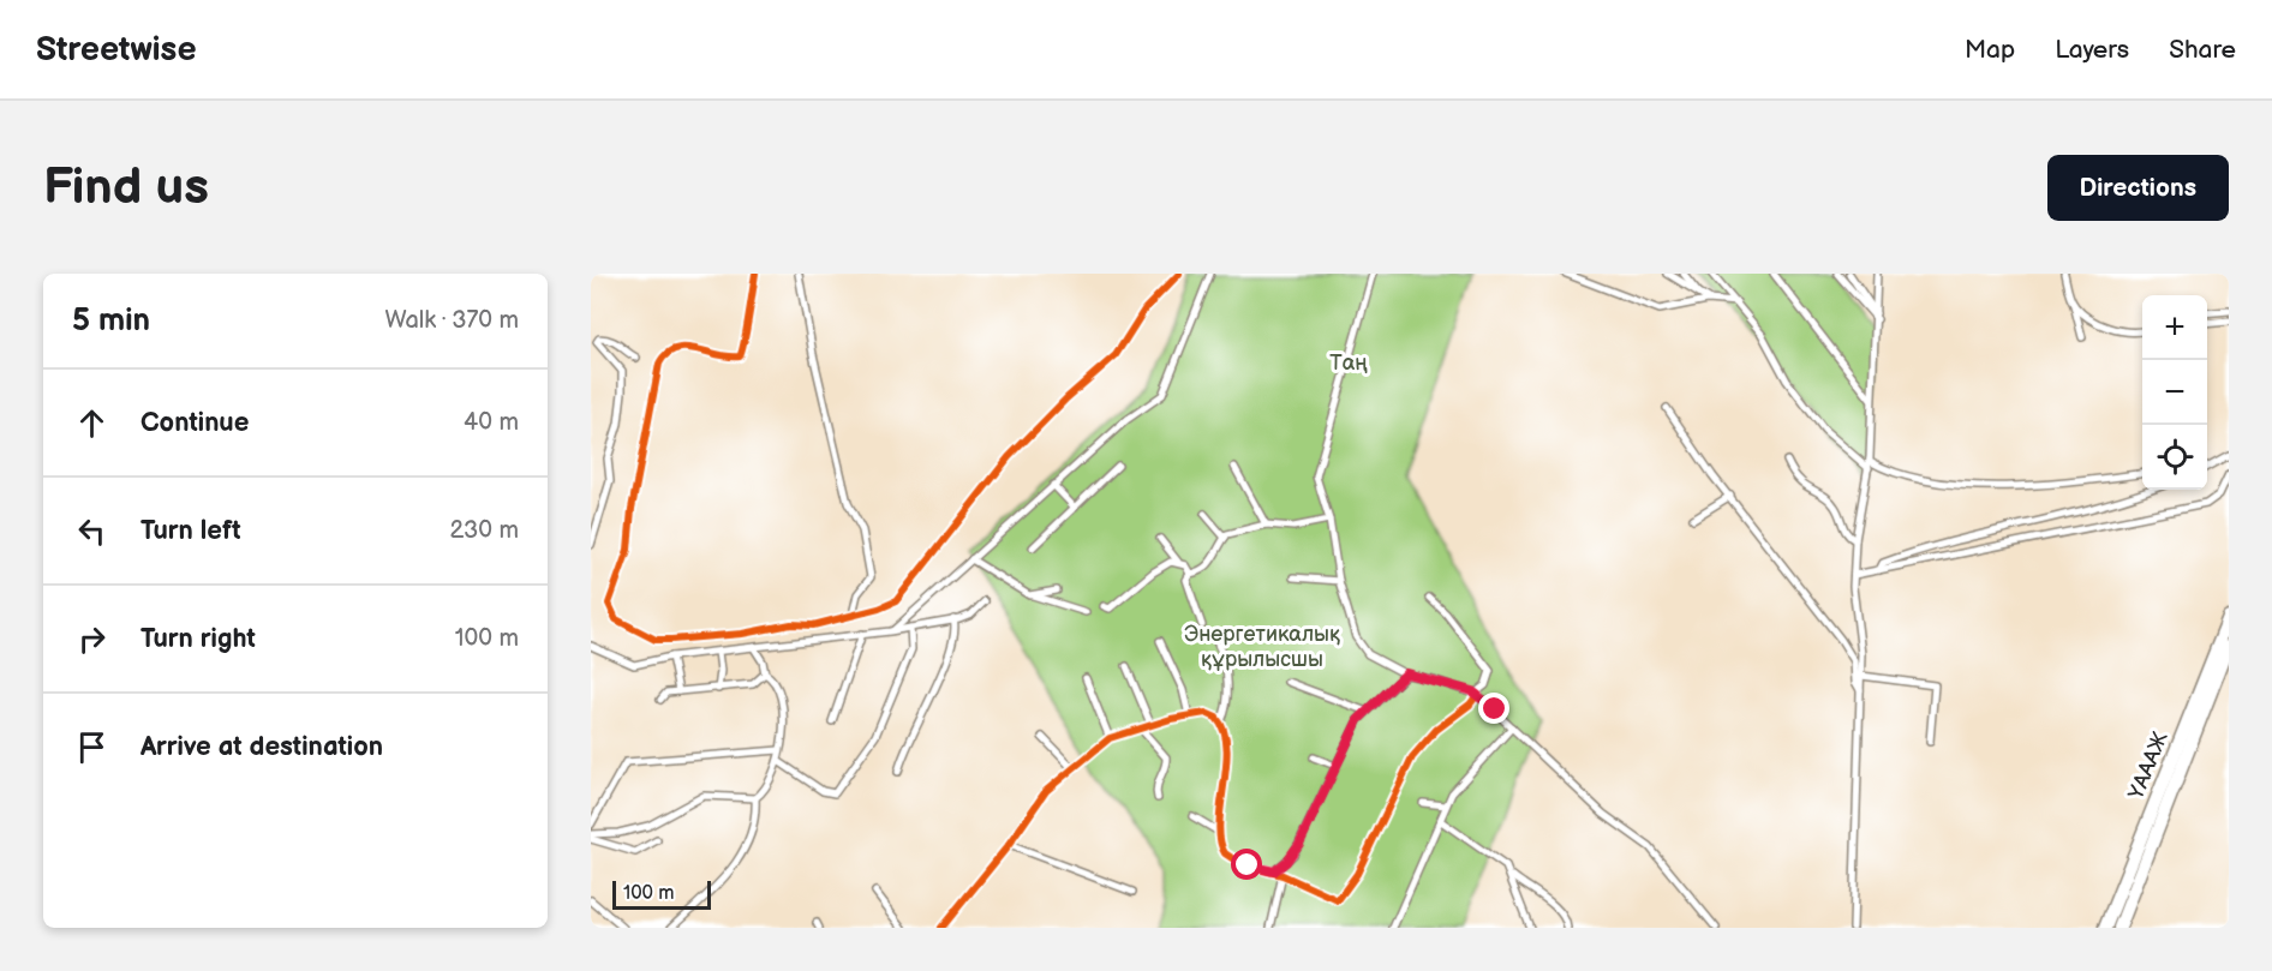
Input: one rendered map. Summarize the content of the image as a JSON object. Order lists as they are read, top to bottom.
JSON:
{
  "streets": {
    "highway": ["ҮАААЖ"]
  },
  "parks": ["Таң", "Энергетикалық құрылысшы"],
  "scale_bar": "100 m",
  "page": {
    "header": "Streetwise",
    "nav": ["Map", "Layers", "Share"],
    "buttons": "Directions",
    "title": "Find us",
    "heading": ["5 min", "Walk · 370 m"],
    "map_buttons": ["+", "−"],
    "list": [
      ["Continue", "40 m"],
      ["Turn left", "230 m"],
      ["Turn right", "100 m"],
      "Arrive at destination"
    ],
    "scale": "100 m"
  }
}
